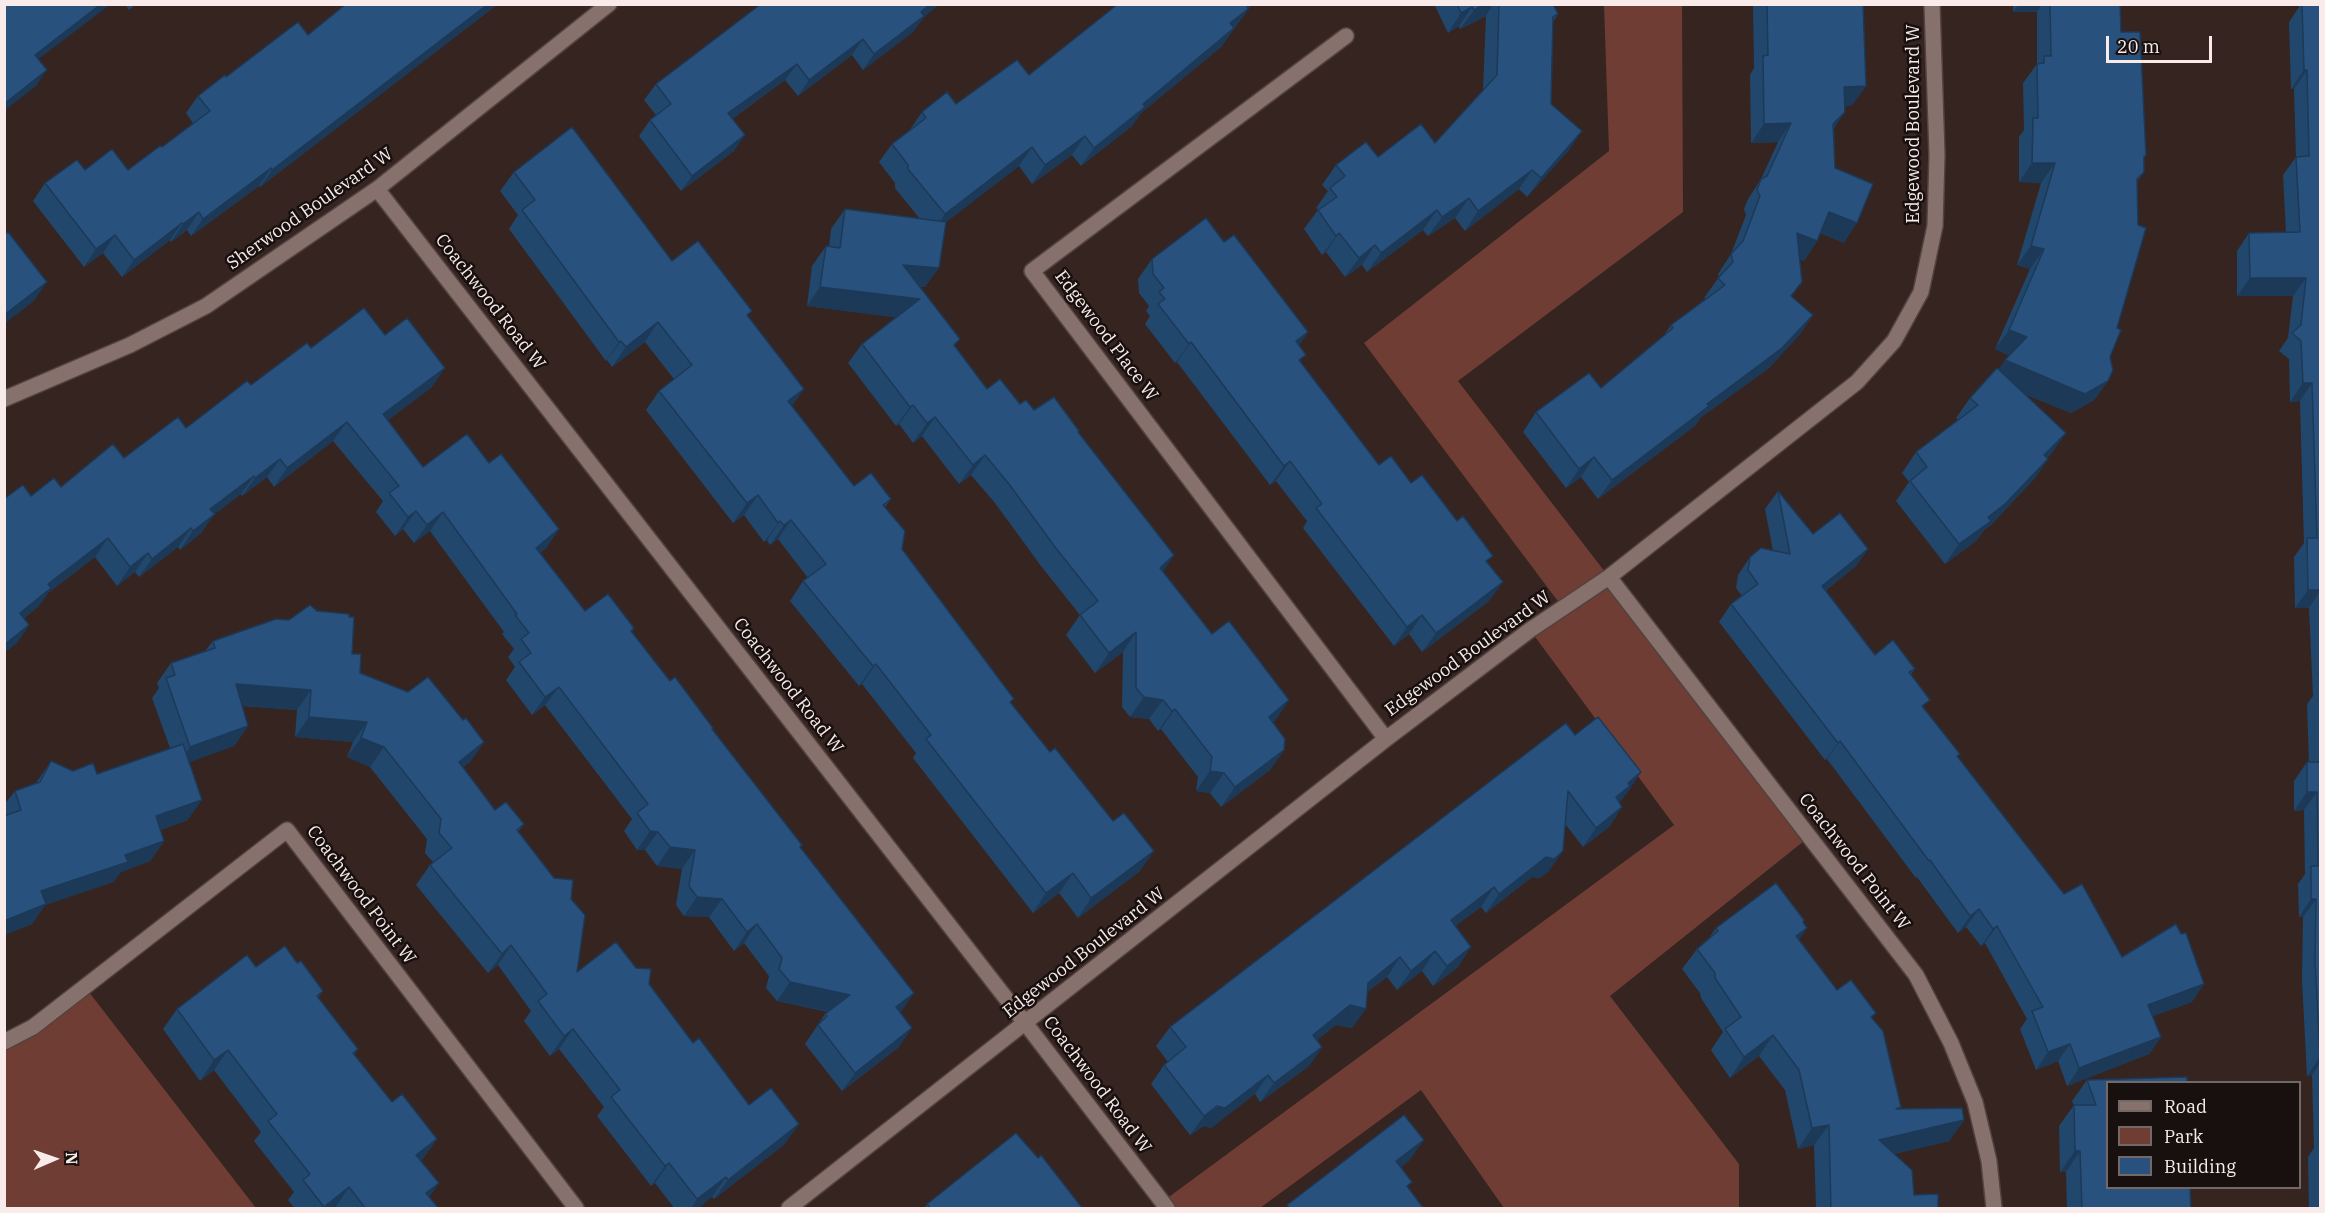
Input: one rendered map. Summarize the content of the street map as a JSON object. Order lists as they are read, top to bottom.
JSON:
{
  "streets": {
    "street": [
      "Edgewood Boulevard W",
      "Sherwood Boulevard W",
      "Coachwood Road W",
      "Edgewood Place W",
      "Coachwood Point W"
    ]
  },
  "crossings": [
    ["Edgewood Boulevard W", "Coachwood Road W"],
    ["Edgewood Boulevard W", "Edgewood Place W"],
    ["Edgewood Boulevard W", "Coachwood Point W"],
    ["Sherwood Boulevard W", "Coachwood Road W"]
  ],
  "legend": ["Road", "Park", "Building"],
  "scale_bar": "20 m",
  "north": "right"
}
